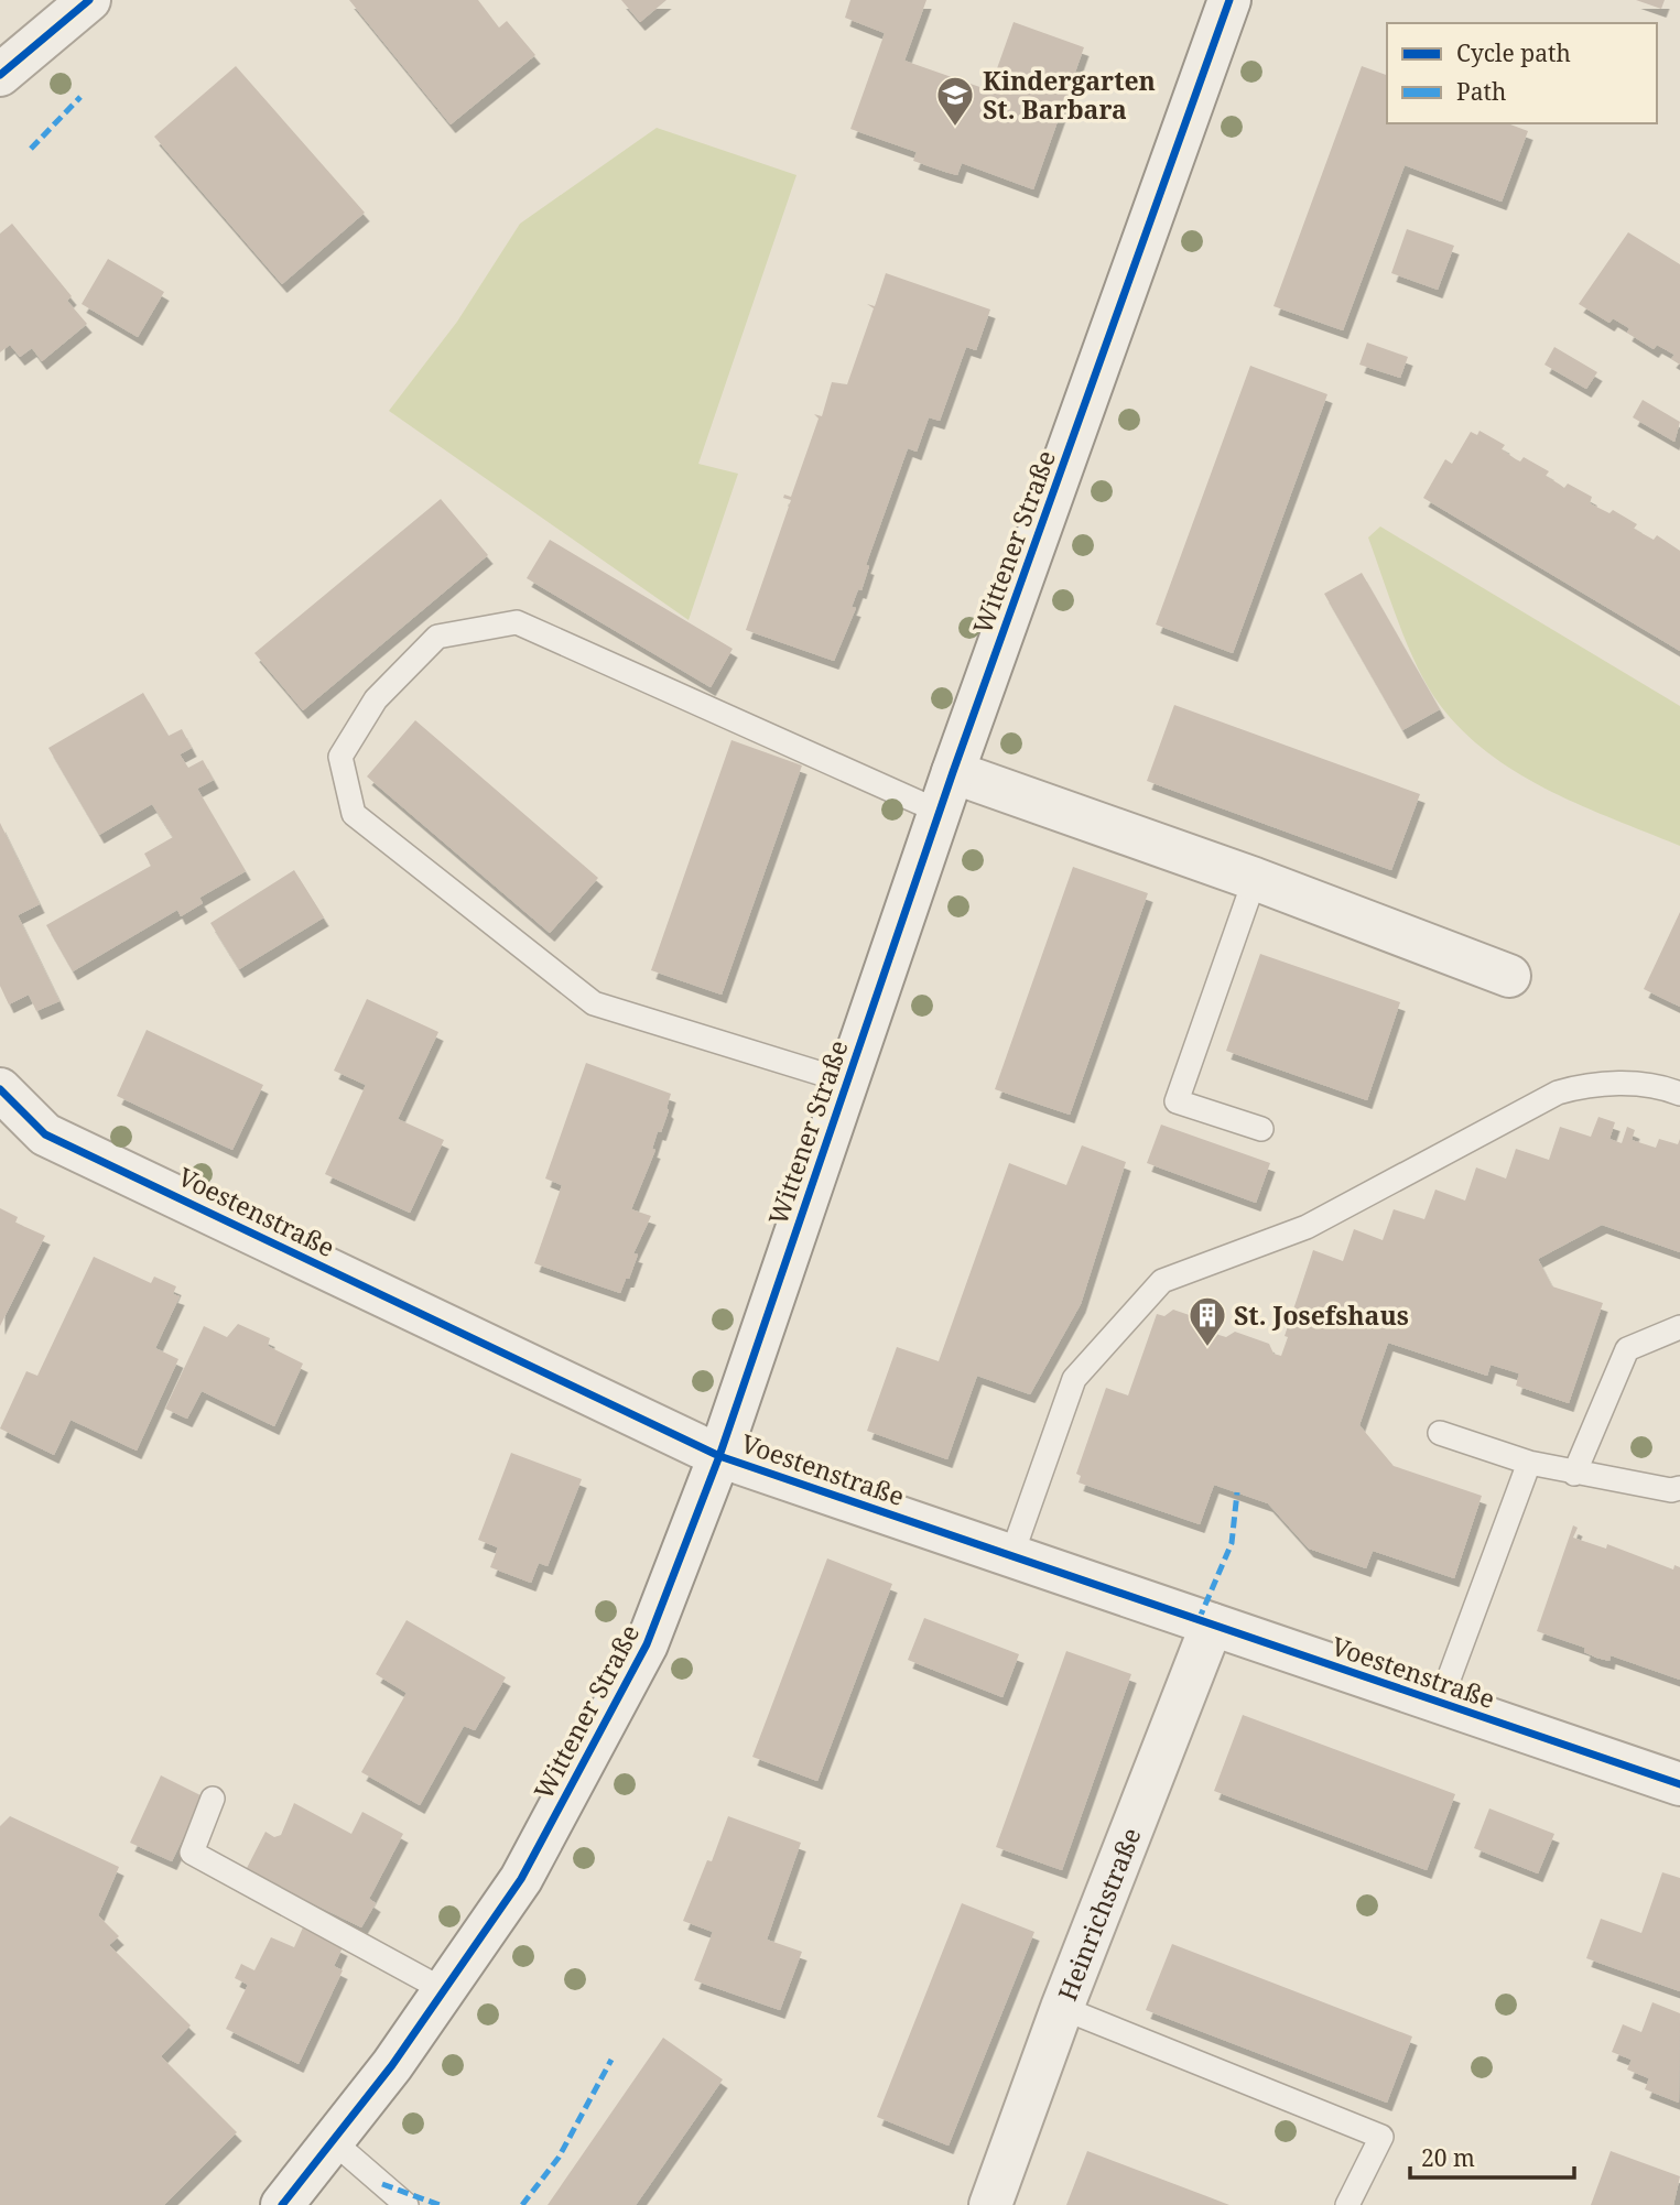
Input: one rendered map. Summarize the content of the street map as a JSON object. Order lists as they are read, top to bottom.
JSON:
{
  "streets": {
    "street": ["Wittener Straße", "Voestenstraße", "Heinrichstraße"]
  },
  "crossings": [
    ["Wittener Straße", "Voestenstraße"],
    ["Voestenstraße", "Heinrichstraße"]
  ],
  "places": {
    "school or university": ["Kindergarten St. Barbara"],
    "building": ["St. Josefshaus"]
  },
  "legend": ["Cycle path", "Path"],
  "scale_bar": "20 m"
}
